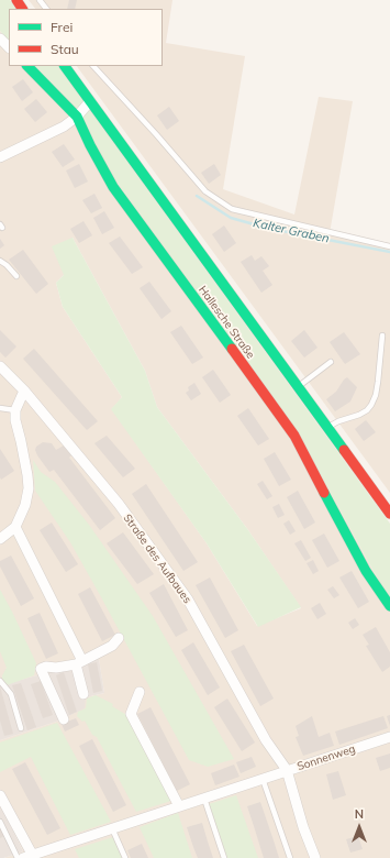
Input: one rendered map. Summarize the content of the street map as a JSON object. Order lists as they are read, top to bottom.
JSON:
{
  "streets": {
    "street": ["Hallesche Straße", "Straße des Aufbaues", "Sonnenweg"]
  },
  "crossings": [
    ["Straße des Aufbaues", "Sonnenweg"]
  ],
  "water": ["Kalter Graben"],
  "legend": ["Frei", "Stau"],
  "north": "top"
}
